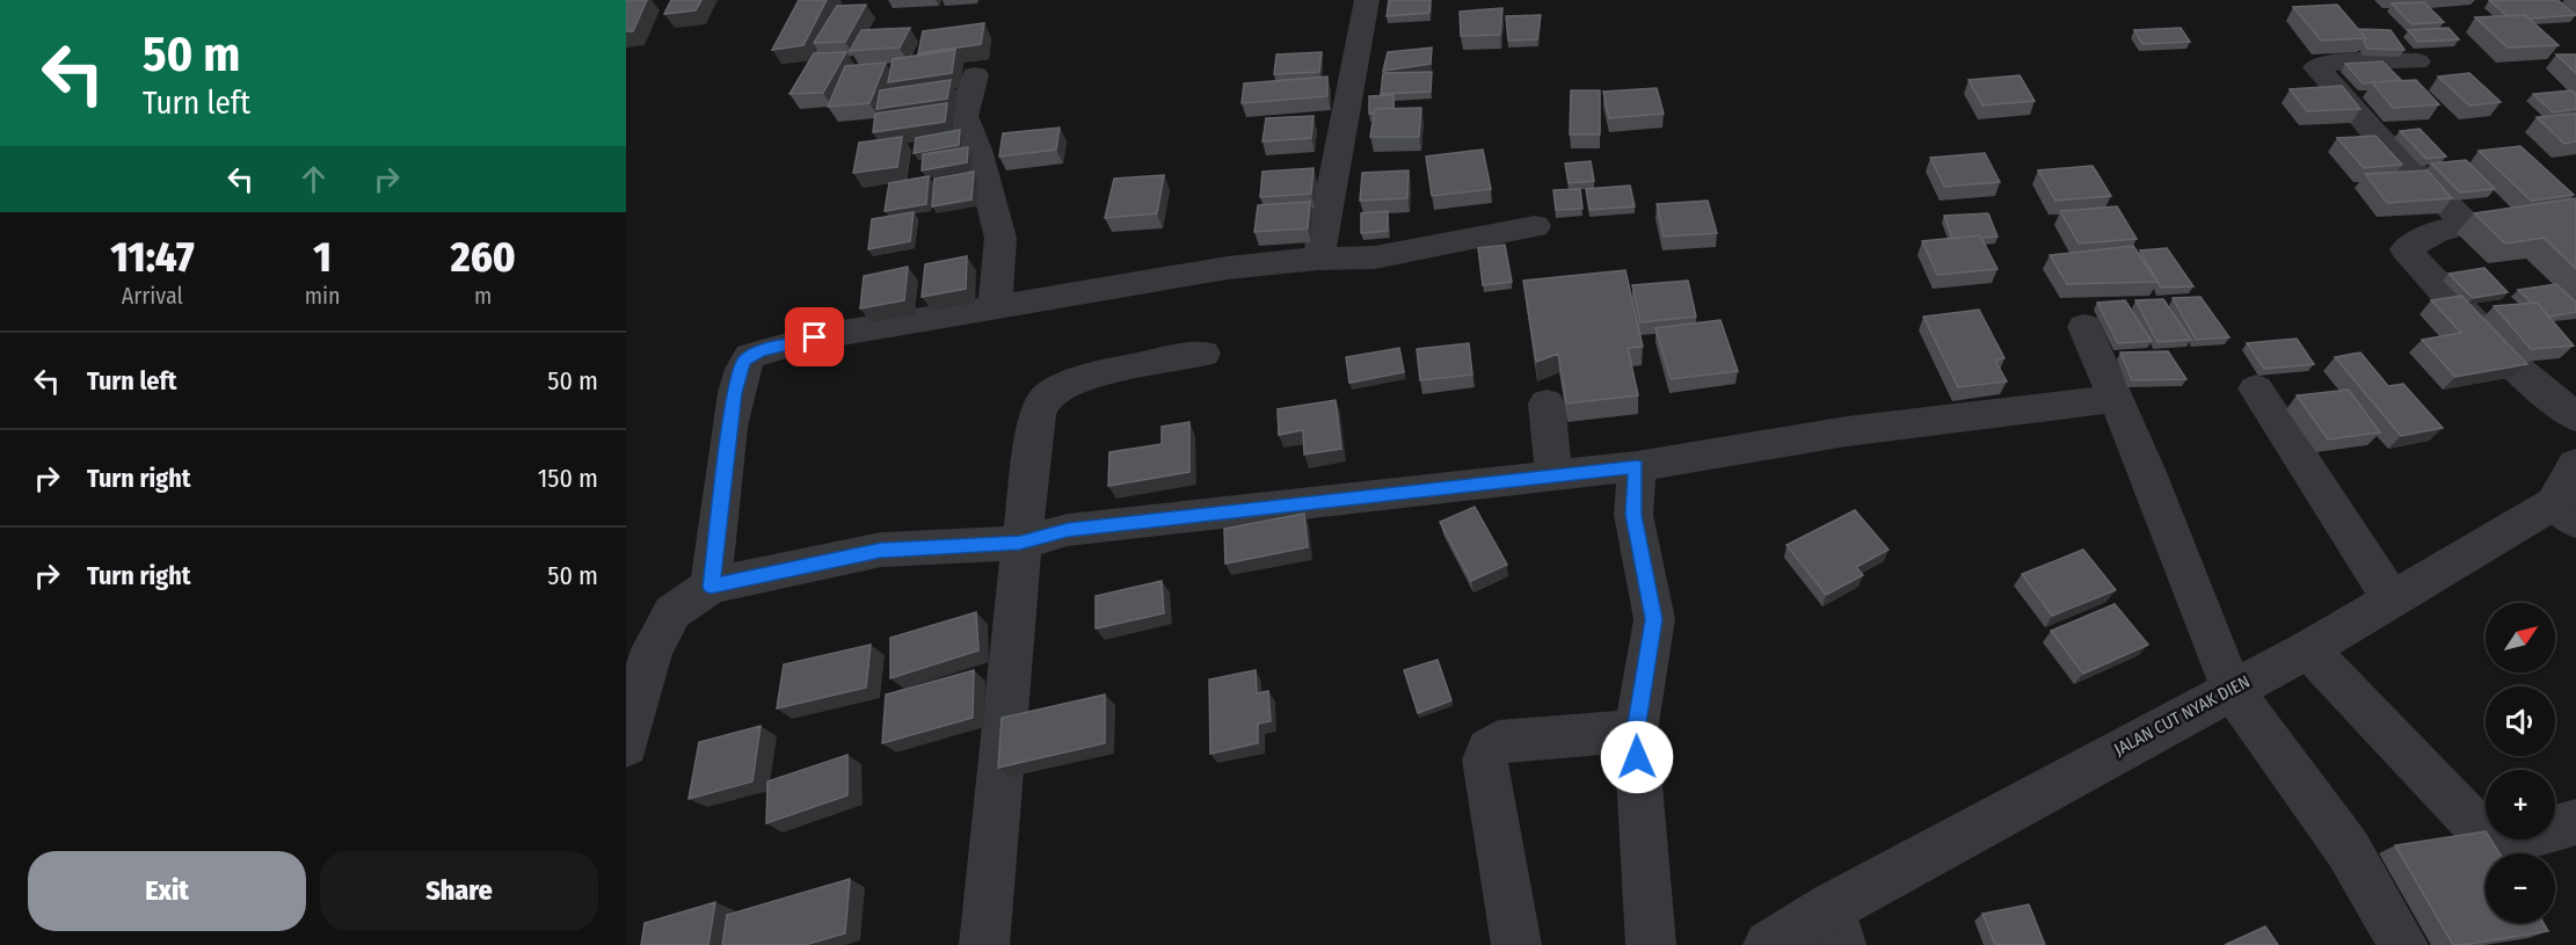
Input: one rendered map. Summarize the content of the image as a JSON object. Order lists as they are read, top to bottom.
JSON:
{
  "streets": {
    "street": ["JALAN CUT NYAK DIEN"]
  },
  "north": "top right",
  "page": {
    "turn": ["50 m", "Turn left"],
    "eta": [
      "11:47",
      "Arrival",
      "1",
      "min",
      "260",
      "m"
    ],
    "list": [
      {
        "name": "Turn left",
        "value": "50 m"
      },
      {
        "name": "Turn right",
        "value": "150 m"
      },
      {
        "name": "Turn right",
        "value": "50 m"
      }
    ],
    "map_buttons": ["+", "−"],
    "buttons": ["Exit", "Share"]
  }
}
